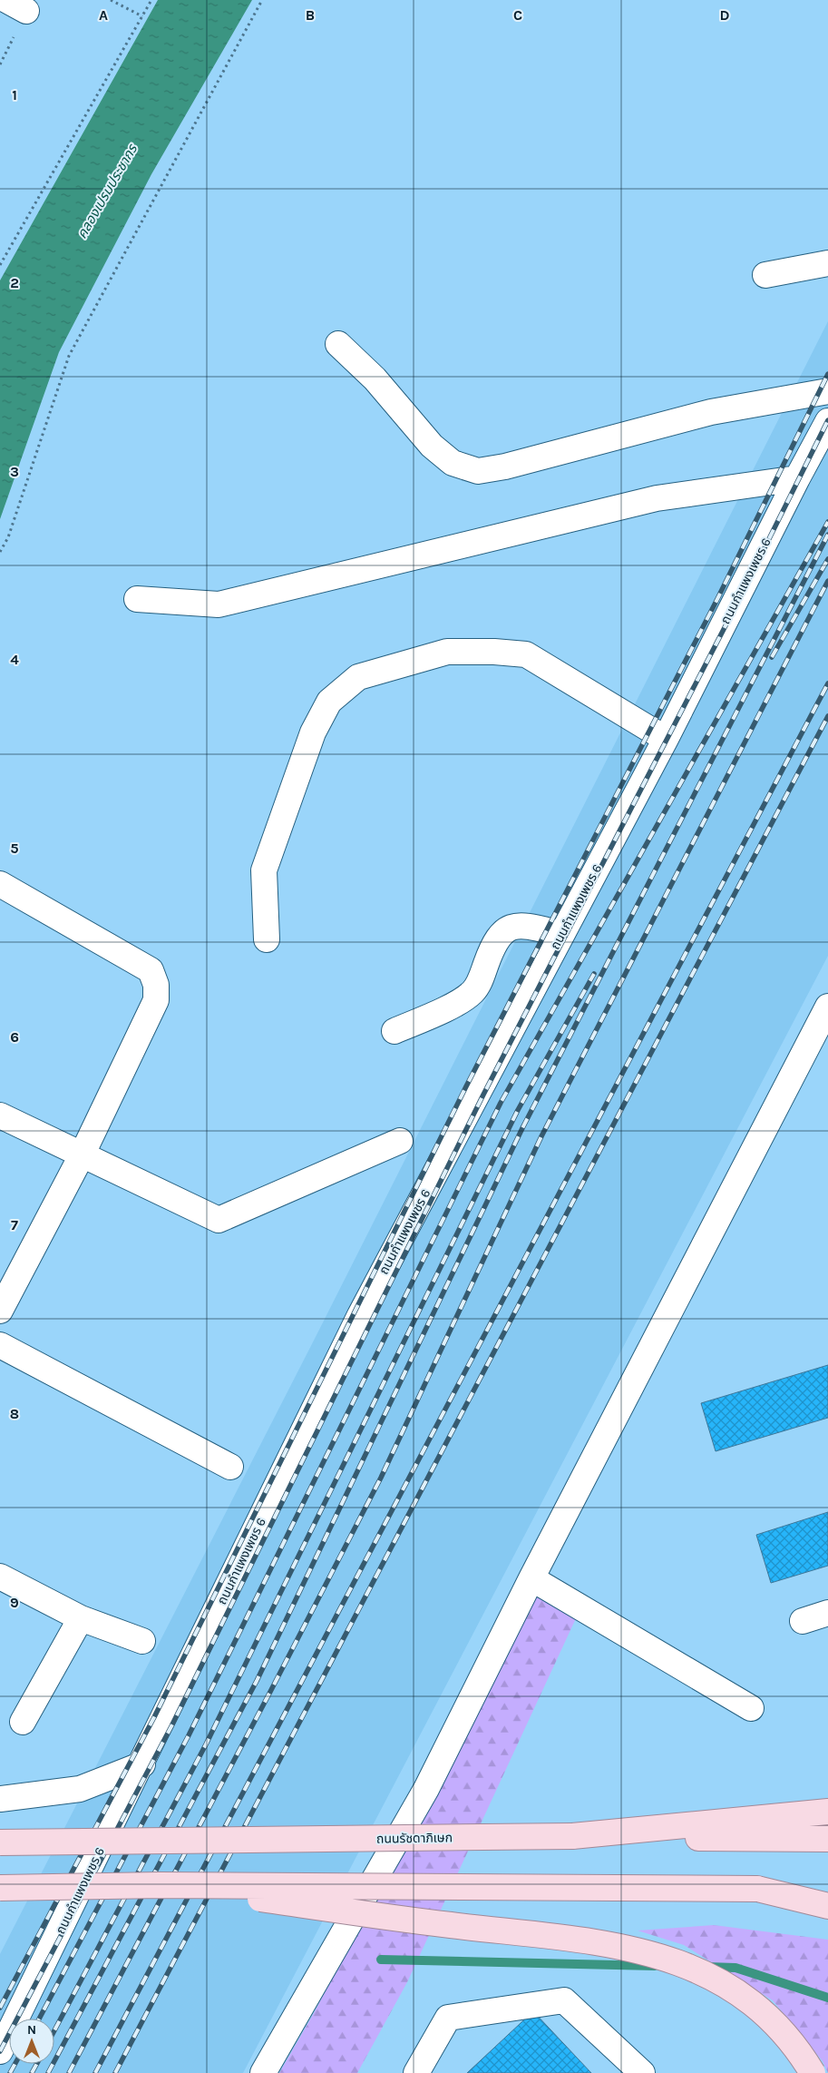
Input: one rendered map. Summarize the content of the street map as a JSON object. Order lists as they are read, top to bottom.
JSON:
{
  "streets": {
    "main road": ["ถนนรัชดาภิเษก"],
    "street": ["ถนนกำแพงเพชร 6"]
  },
  "water": ["คลองเปรมประชากร"],
  "north": "top",
  "grid": {
    "columns": [
      "A",
      "B",
      "C",
      "D"
    ],
    "rows": [
      "1",
      "2",
      "3",
      "4",
      "5",
      "6",
      "7",
      "8",
      "9"
    ]
  }
}
